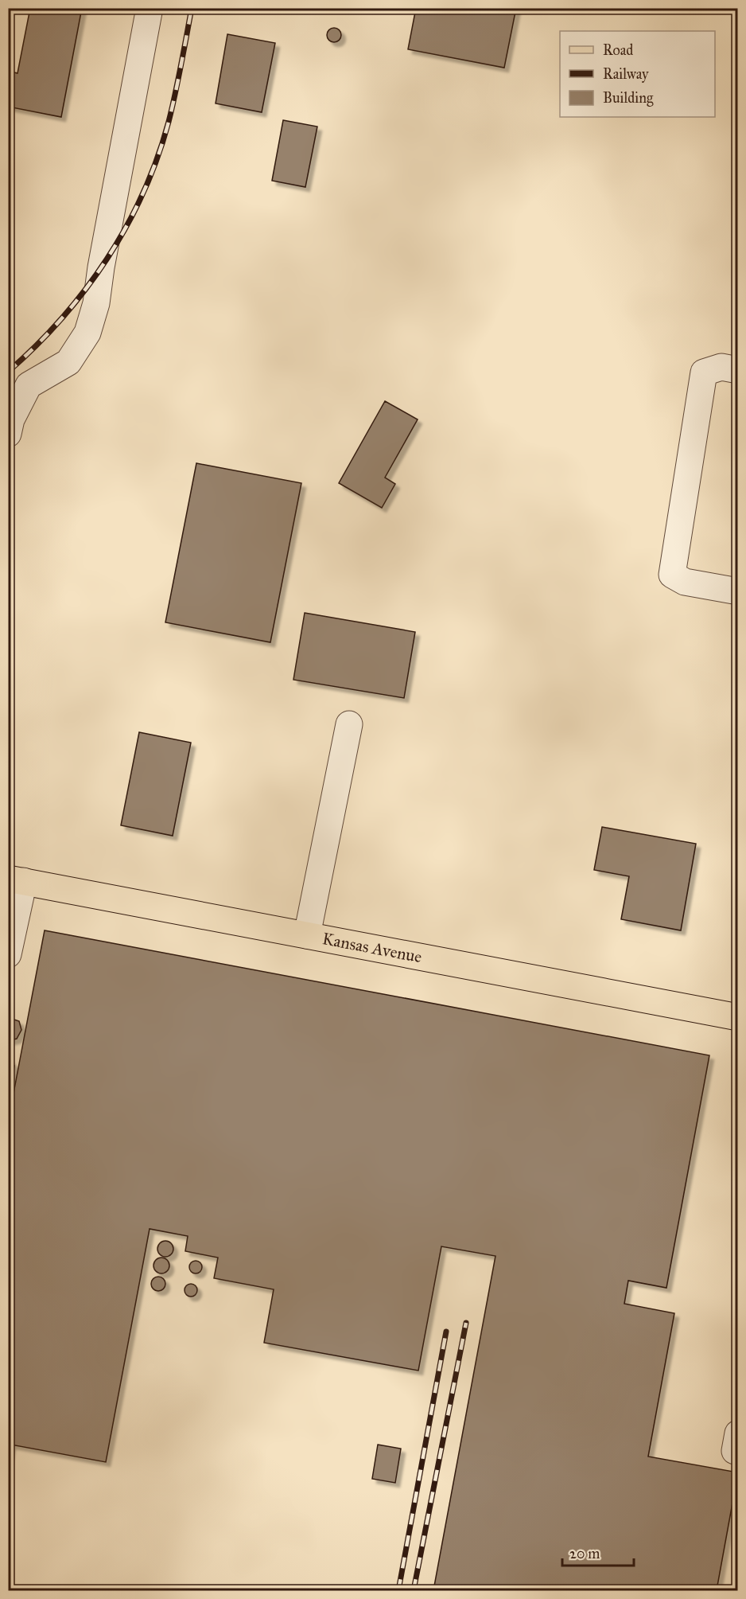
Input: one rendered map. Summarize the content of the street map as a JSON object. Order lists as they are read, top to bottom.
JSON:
{
  "streets": {
    "main road": ["Kansas Avenue"]
  },
  "legend": ["Road", "Railway", "Building"],
  "scale_bar": "20 m"
}
